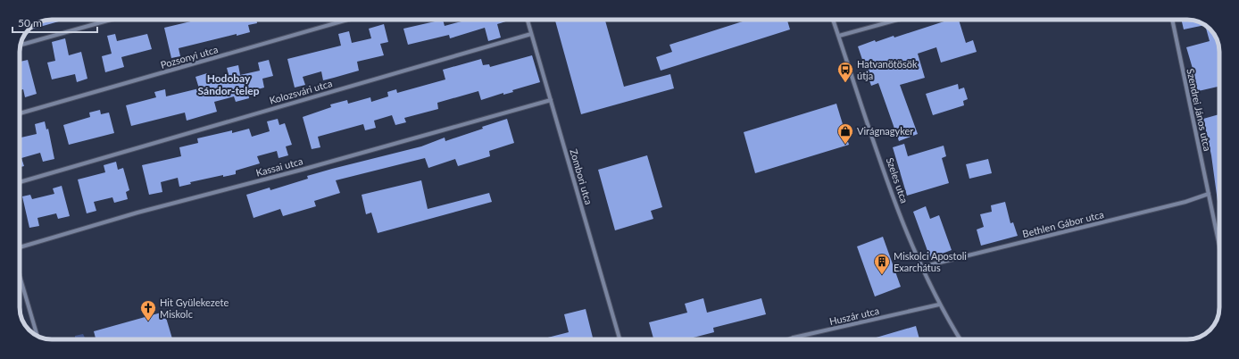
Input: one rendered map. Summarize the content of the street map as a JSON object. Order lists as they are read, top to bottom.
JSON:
{
  "streets": {
    "street": [
      "Pozsonyi utca",
      "Kolozsvári utca",
      "Szendrei János utca",
      "Kassai utca",
      "Zombori utca",
      "Szeles utca",
      "Bethlen Gábor utca",
      "Huszár utca"
    ]
  },
  "crossings": [
    ["Kolozsvári utca", "Zombori utca"],
    ["Szendrei János utca", "Bethlen Gábor utca"],
    ["Kassai utca", "Zombori utca"],
    ["Szeles utca", "Bethlen Gábor utca"],
    ["Szeles utca", "Huszár utca"]
  ],
  "districts": ["Hodobay Sándor-telep"],
  "places": {
    "bus stop": ["Hatvanötösök útja"],
    "shop": ["Virágnagyker"],
    "building": ["Miskolci Apostoli Exarchátus"],
    "church": ["Hit Gyülekezete Miskolc"]
  },
  "scale_bar": "50 m"
}
